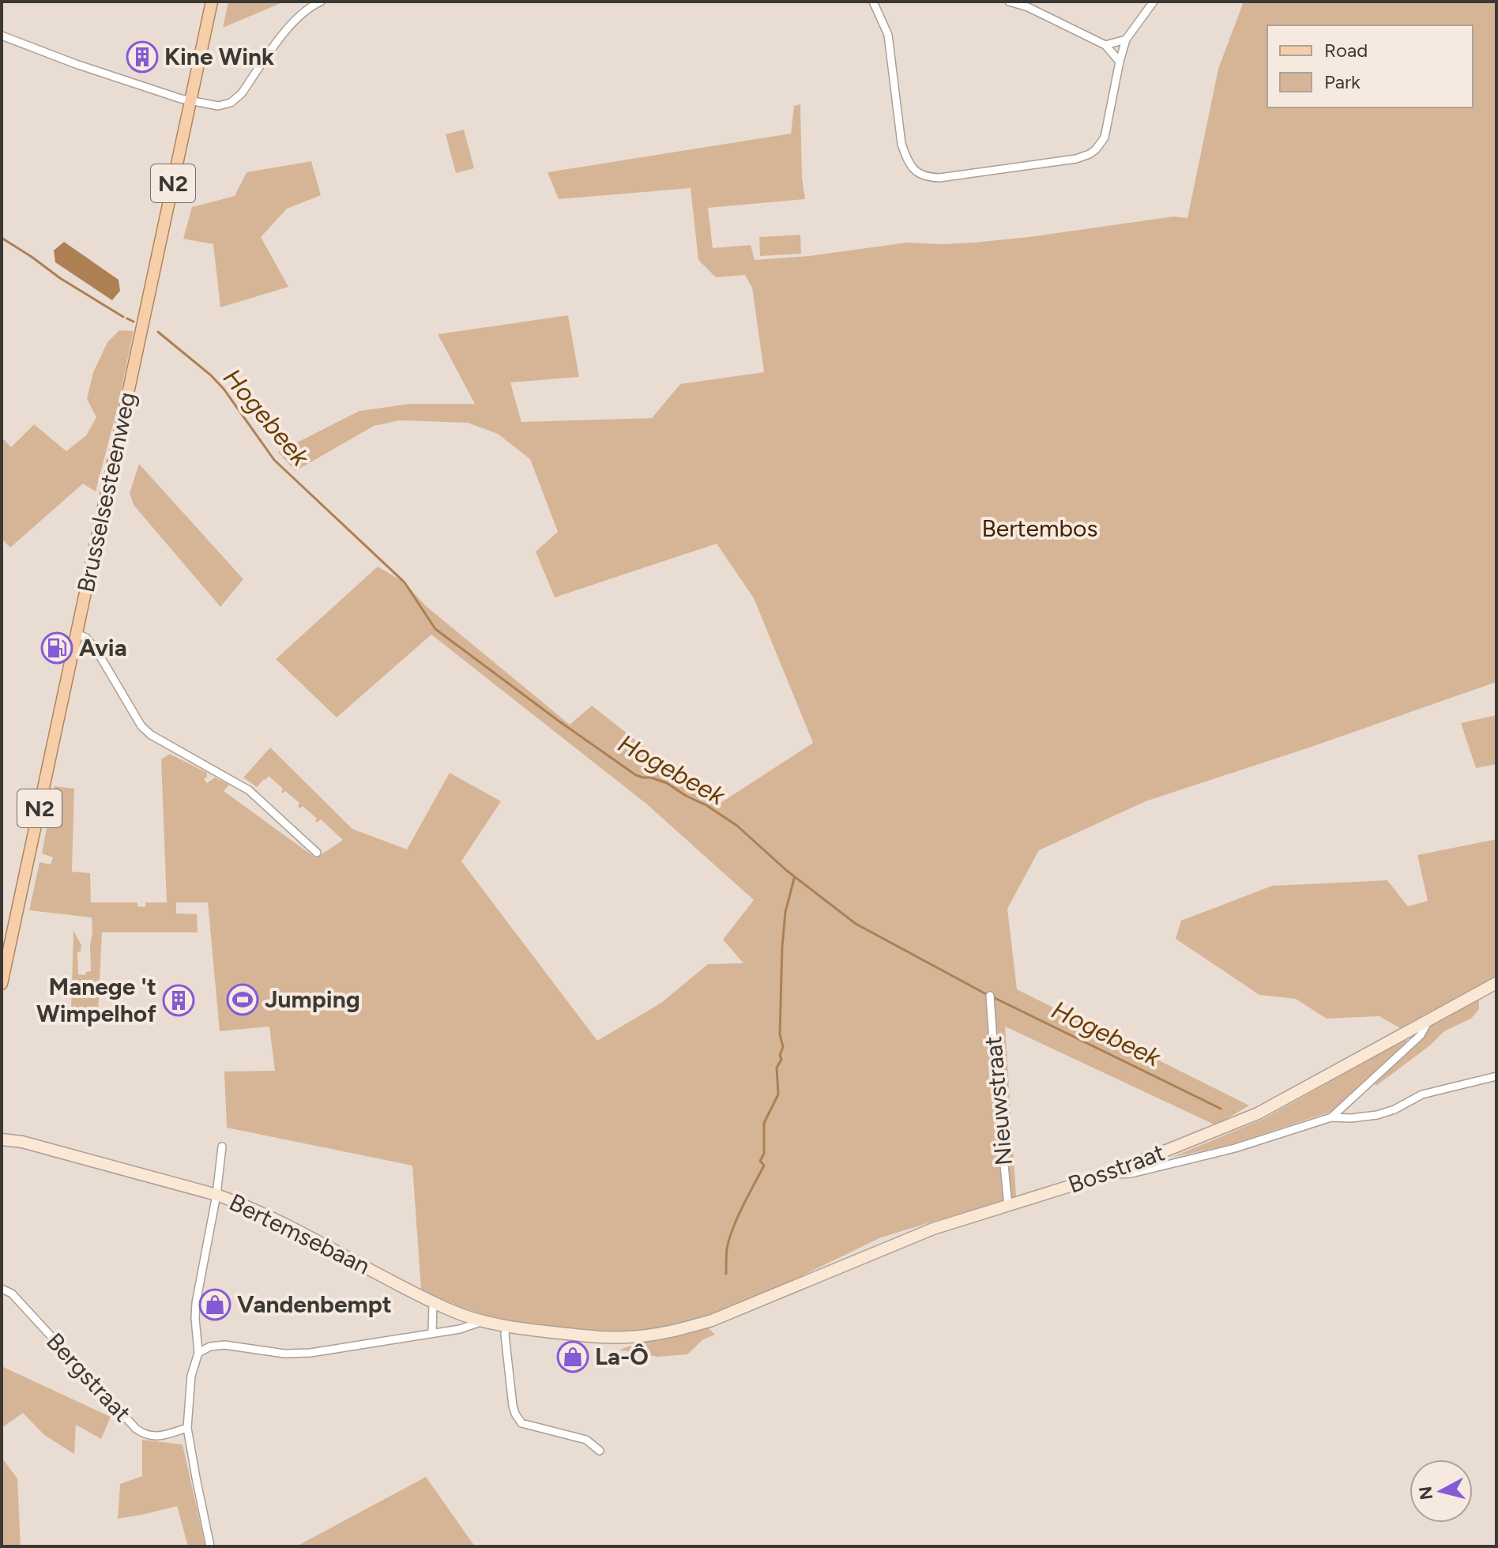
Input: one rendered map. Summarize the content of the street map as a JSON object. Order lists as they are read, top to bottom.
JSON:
{
  "streets": {
    "main road": ["N2", "Brusselsesteenweg"],
    "street": [
      "Nieuwstraat",
      "Bosstraat",
      "Bertemsebaan",
      "Bergstraat"
    ]
  },
  "crossings": [
    ["Nieuwstraat", "Bosstraat"],
    ["Bosstraat", "Bertemsebaan"]
  ],
  "water": ["Hogebeek"],
  "parks": ["Bertembos"],
  "places": {
    "building": ["Kine Wink", "Manege 't Wimpelhof"],
    "fuel station": ["Avia"],
    "sports": ["Jumping"],
    "shop": ["Vandenbempt", "La-Ô"]
  },
  "legend": ["Road", "Park"],
  "north": "left"
}
